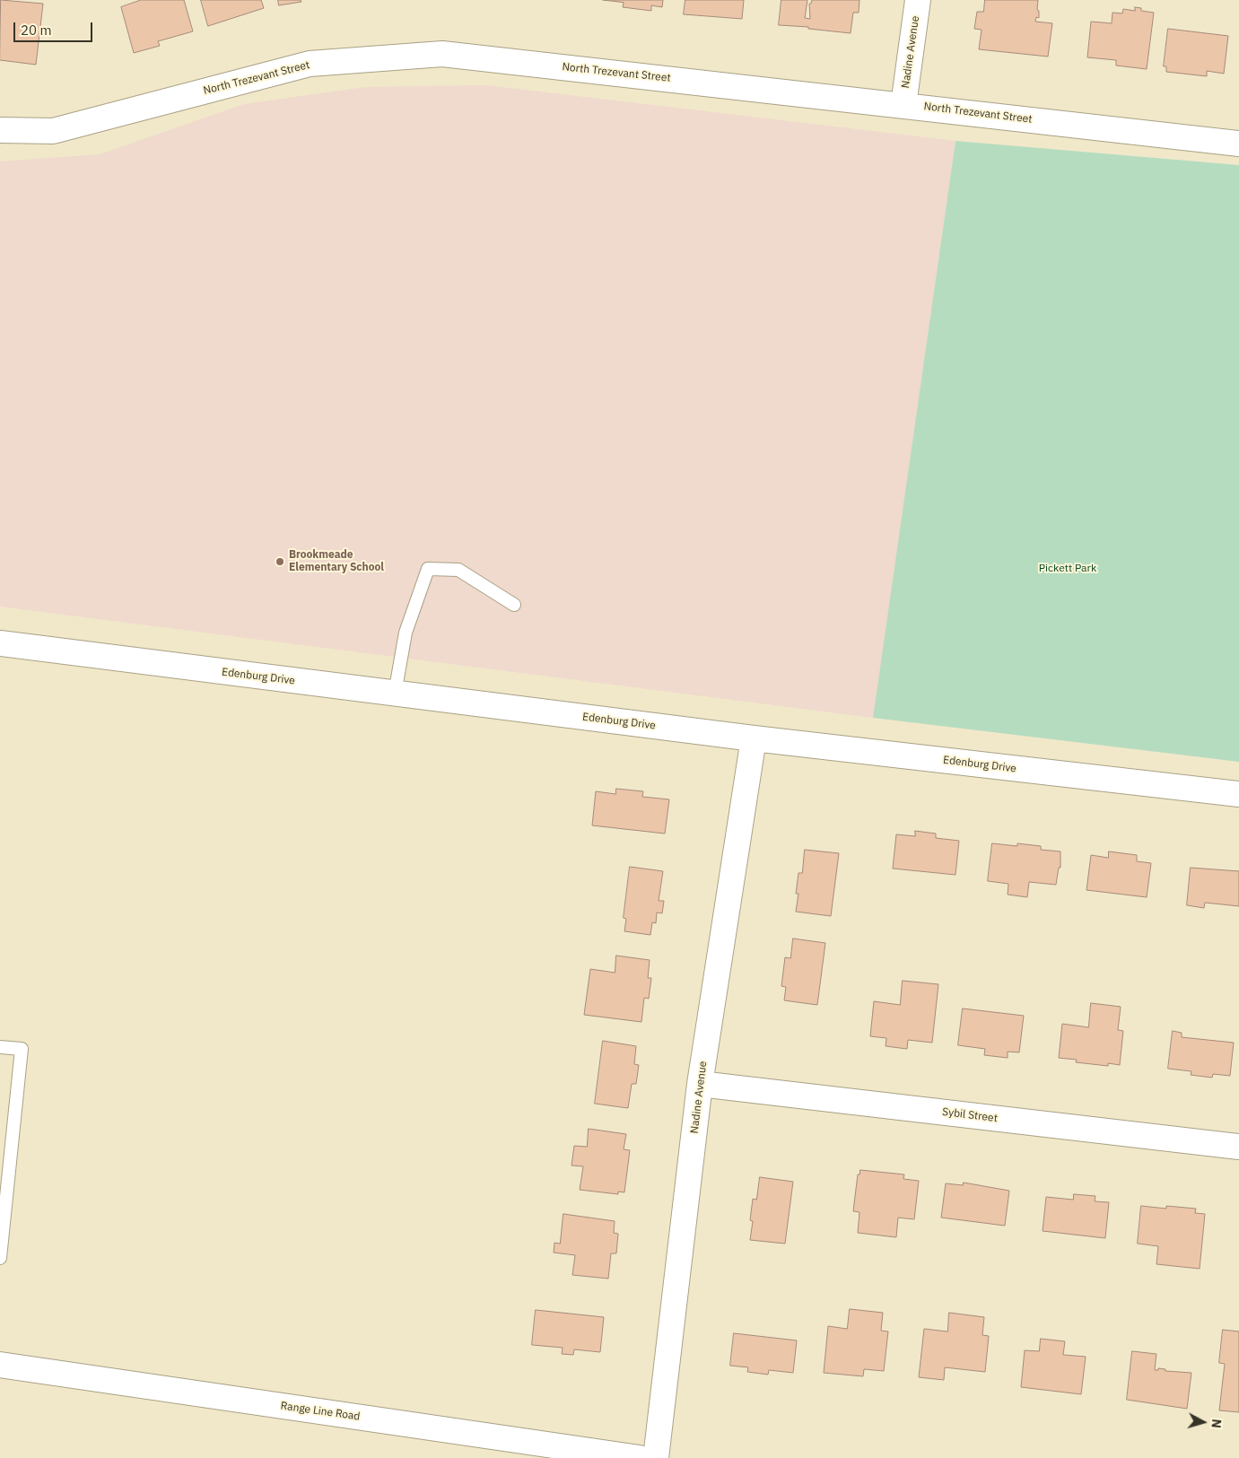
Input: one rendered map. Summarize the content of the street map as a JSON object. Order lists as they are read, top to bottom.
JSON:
{
  "streets": {
    "street": [
      "Nadine Avenue",
      "North Trezevant Street",
      "Edenburg Drive",
      "Sybil Street",
      "Range Line Road"
    ]
  },
  "crossings": [
    ["Nadine Avenue", "North Trezevant Street"],
    ["Nadine Avenue", "Edenburg Drive"],
    ["Nadine Avenue", "Sybil Street"]
  ],
  "parks": ["Pickett Park"],
  "places": ["Brookmeade Elementary School"],
  "scale_bar": "20 m",
  "north": "right"
}
